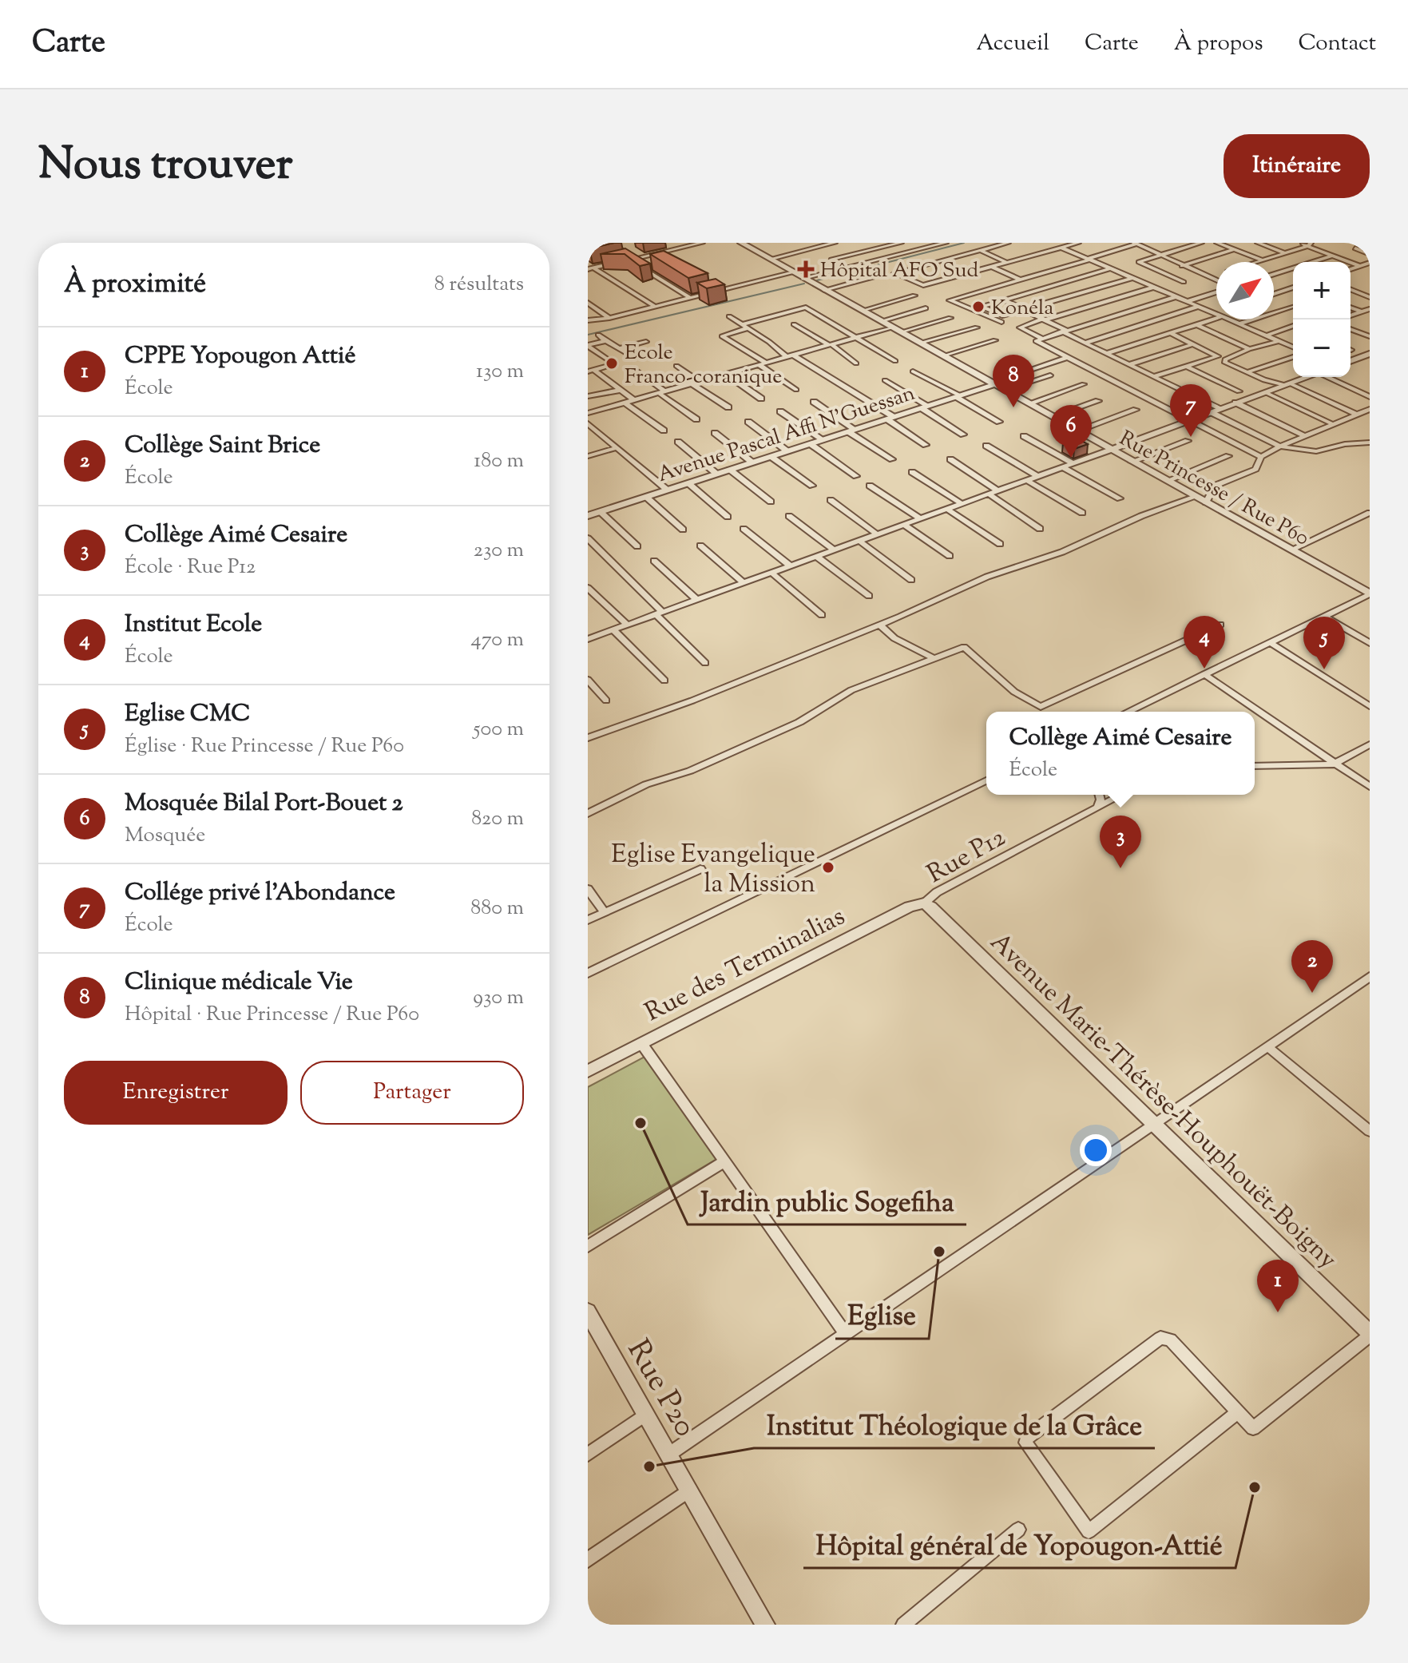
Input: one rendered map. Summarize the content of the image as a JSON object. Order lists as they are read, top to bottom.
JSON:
{
  "streets": {
    "street": [
      "Avenue Pascal Affi N'Guessan",
      "Rue Princesse / Rue P60",
      "Rue P12",
      "Rue des Terminalias",
      "Avenue Marie-Thérèse-Houphouët-Boigny",
      "Rue P20"
    ]
  },
  "crossings": [
    ["Avenue Pascal Affi N'Guessan", "Rue Princesse / Rue P60"],
    ["Rue P12", "Rue des Terminalias"],
    ["Rue P12", "Avenue Marie-Thérèse-Houphouët-Boigny"],
    ["Rue des Terminalias", "Avenue Marie-Thérèse-Houphouët-Boigny"]
  ],
  "places": {
    "health": ["Hôpital AFO Sud"],
    "other": [
      "Konéla",
      "Ecole Franco-coranique",
      "Eglise Evangelique la Mission",
      "Jardin public Sogefiha",
      "Eglise",
      "Institut Théologique de la Grâce",
      "Hôpital général de Yopougon-Attié"
    ]
  },
  "north": "top right",
  "page": {
    "header": "Carte",
    "nav": [
      "Accueil",
      "Carte",
      "À propos",
      "Contact"
    ],
    "title": "Nous trouver",
    "buttons": [
      "Itinéraire",
      ["Enregistrer", "Partager"]
    ],
    "heading": ["À proximité", "8 résultats"],
    "map_buttons": ["+", "−"],
    "list": [
      {
        "mark": "1",
        "name": "CPPE Yopougon Attié",
        "note": "École",
        "value": "130 m"
      },
      {
        "mark": "2",
        "name": "Collège Saint Brice",
        "note": "École",
        "value": "180 m"
      },
      {
        "mark": "3",
        "name": "Collège Aimé Cesaire",
        "note": "École · Rue P12",
        "value": "230 m"
      },
      {
        "mark": "4",
        "name": "Institut Ecole",
        "note": "École",
        "value": "470 m"
      },
      {
        "mark": "5",
        "name": "Eglise CMC",
        "note": "Église · Rue Princesse / Rue P60",
        "value": "500 m"
      },
      {
        "mark": "6",
        "name": "Mosquée Bilal Port-Bouet 2",
        "note": "Mosquée",
        "value": "820 m"
      },
      {
        "mark": "7",
        "name": "Collége privé l'Abondance",
        "note": "École",
        "value": "880 m"
      },
      {
        "mark": "8",
        "name": "Clinique médicale Vie",
        "note": "Hôpital · Rue Princesse / Rue P60",
        "value": "930 m"
      }
    ],
    "pins": [
      "8",
      "7",
      "6",
      "4",
      "5",
      "3",
      "2",
      "1"
    ],
    "popup": ["Collège Aimé Cesaire", "École"]
  }
}
